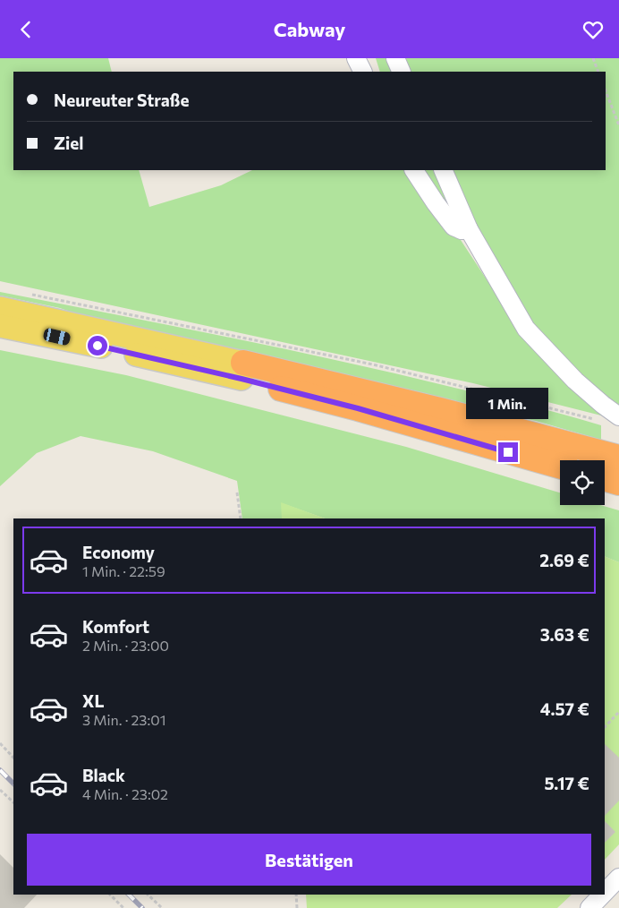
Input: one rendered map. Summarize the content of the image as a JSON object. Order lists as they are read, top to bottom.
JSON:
{
  "page": {
    "header": "Cabway",
    "banner": ["Neureuter Straße", "Ziel"],
    "bubble": "1 Min.",
    "list": [
      {
        "name": "Economy",
        "note": "1 Min. · 22:59",
        "value": "2.69 €"
      },
      {
        "name": "Komfort",
        "note": "2 Min. · 23:00",
        "value": "3.63 €"
      },
      {
        "name": "XL",
        "note": "3 Min. · 23:01",
        "value": "4.57 €"
      },
      {
        "name": "Black",
        "note": "4 Min. · 23:02",
        "value": "5.17 €"
      }
    ],
    "buttons": "Bestätigen"
  }
}
